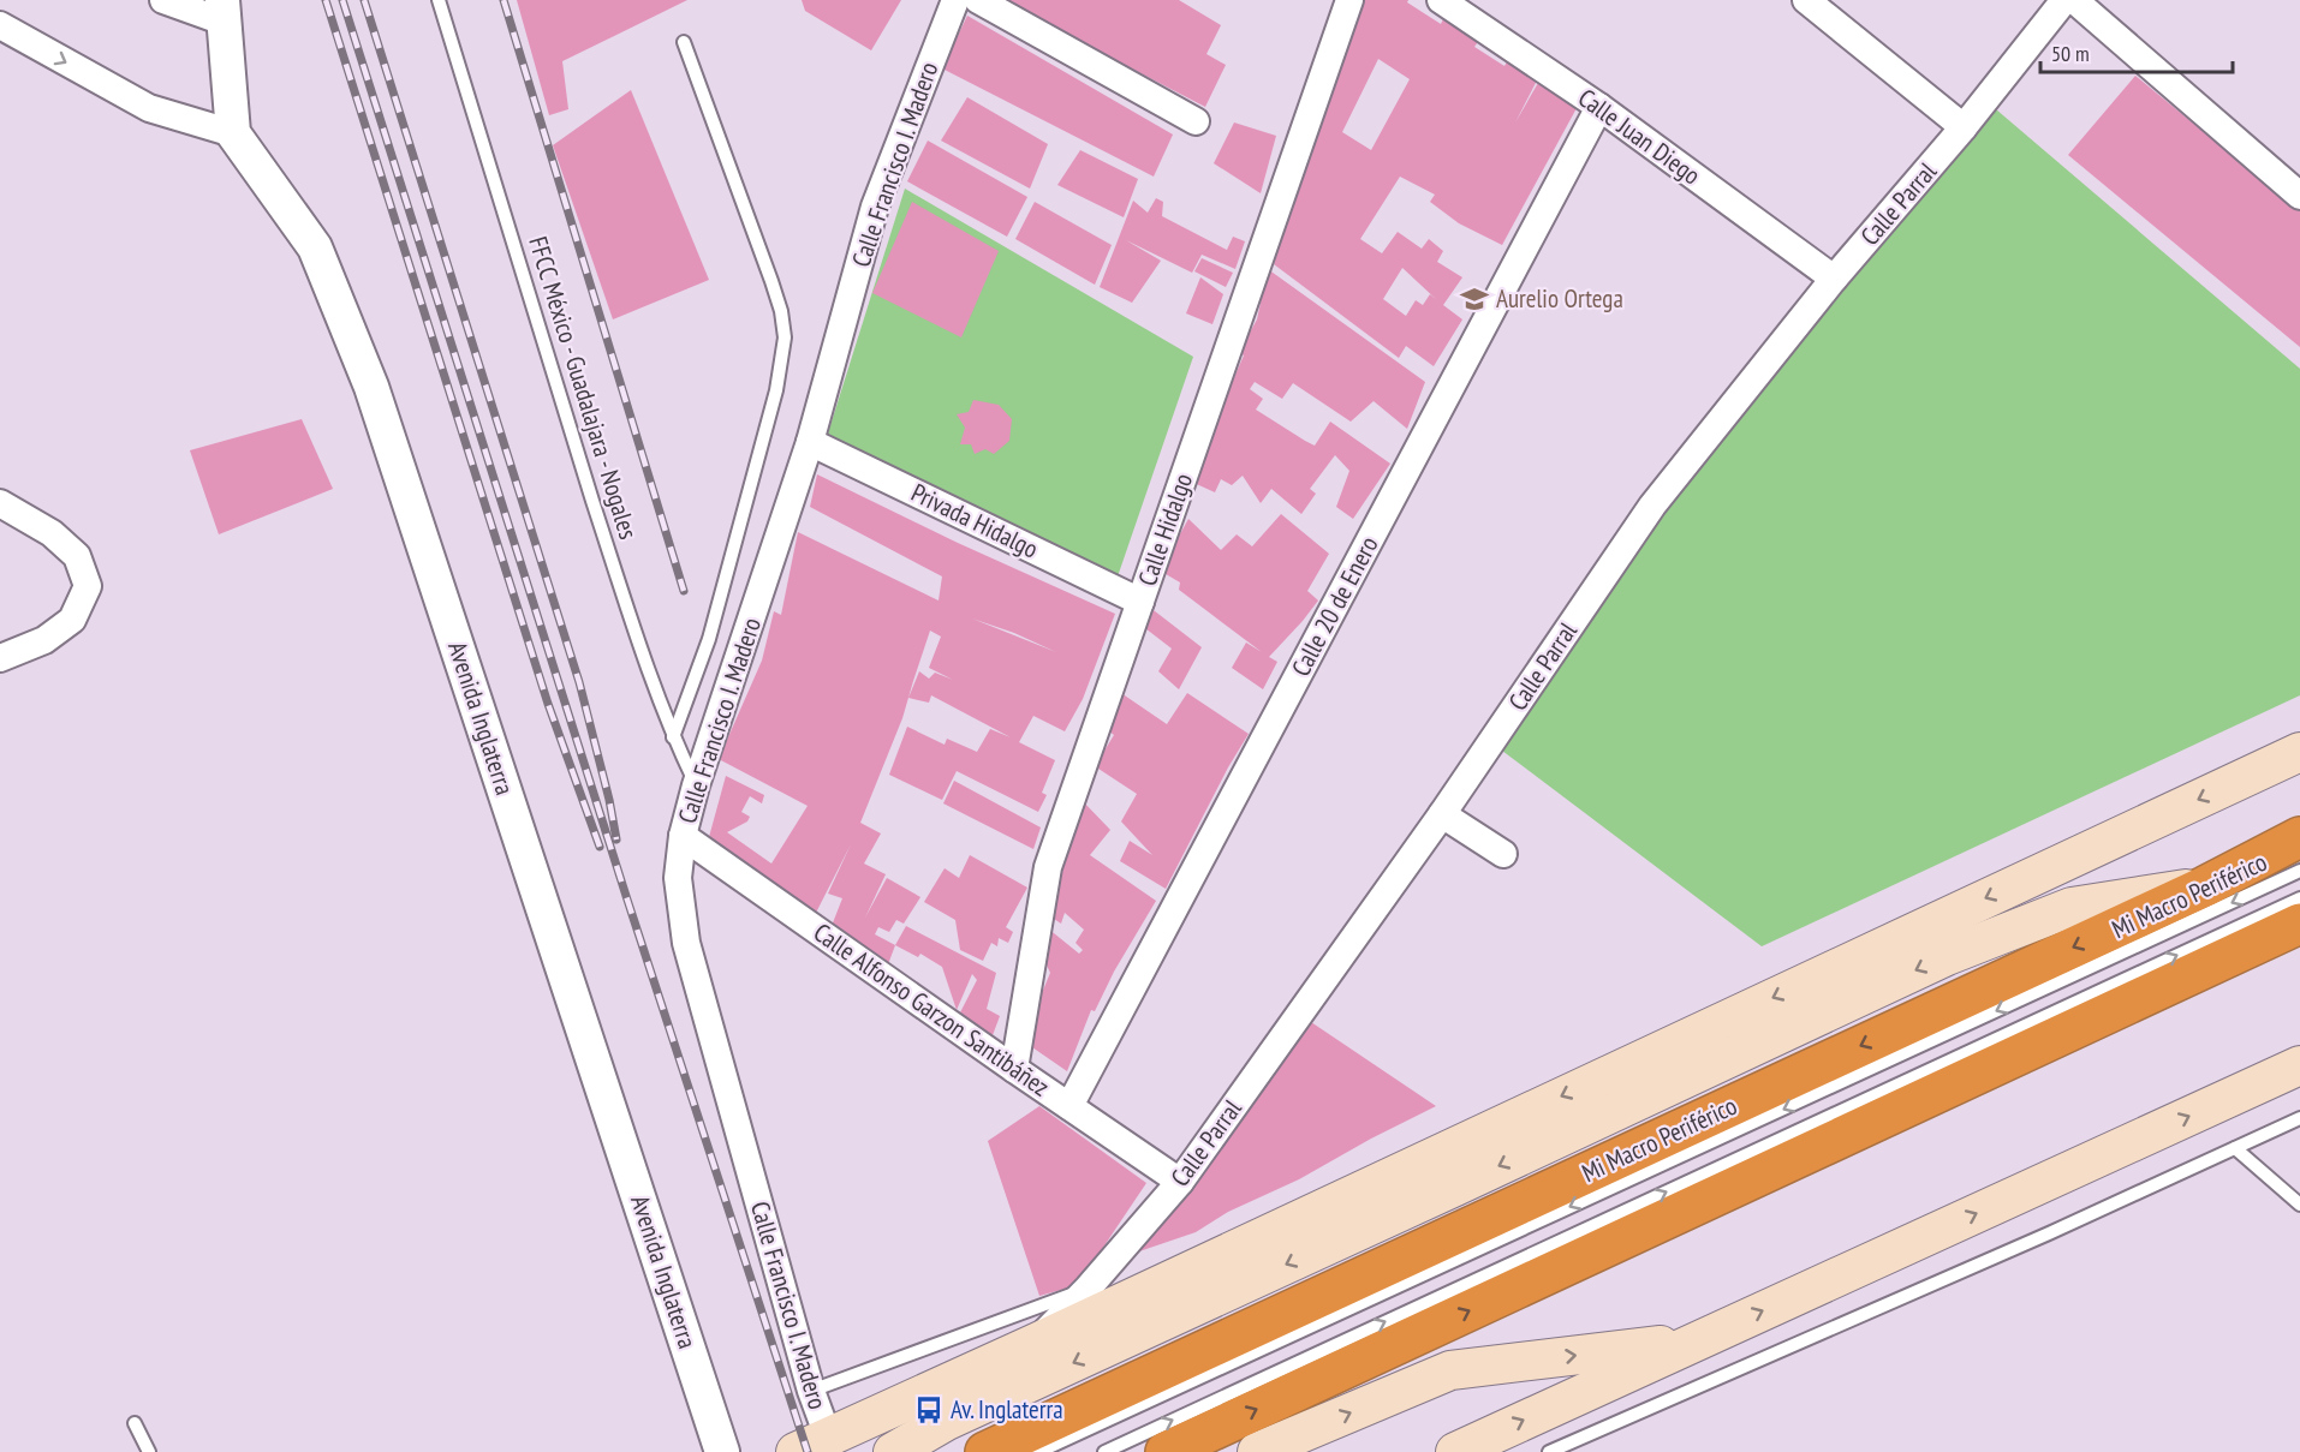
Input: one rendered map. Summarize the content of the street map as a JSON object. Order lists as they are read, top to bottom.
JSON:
{
  "streets": {
    "street": [
      "Calle Juan Diego",
      "Calle Francisco I. Madero",
      "Calle Parral",
      "Privada Hidalgo",
      "Calle Hidalgo",
      "Calle 20 de Enero",
      "Avenida Inglaterra",
      "Calle Alfonso Garzon Santibáñez"
    ],
    "lane": ["FFCC México - Guadalajara - Nogales", "Mi Macro Periférico"]
  },
  "crossings": [
    ["Calle Juan Diego", "Calle Parral"],
    ["Calle Juan Diego", "Calle 20 de Enero"],
    ["Calle Francisco I. Madero", "FFCC México - Guadalajara - Nogales"],
    ["Calle Francisco I. Madero", "Privada Hidalgo"],
    ["Calle Francisco I. Madero", "Calle Alfonso Garzon Santibáñez"],
    ["Calle Parral", "Calle Alfonso Garzon Santibáñez"],
    ["Privada Hidalgo", "Calle Hidalgo"],
    ["Calle Hidalgo", "Calle Alfonso Garzon Santibáñez"],
    ["Calle 20 de Enero", "Calle Alfonso Garzon Santibáñez"]
  ],
  "places": {
    "school or university": ["Aurelio Ortega"],
    "bus stop": ["Av. Inglaterra"]
  },
  "scale_bar": "50 m"
}
